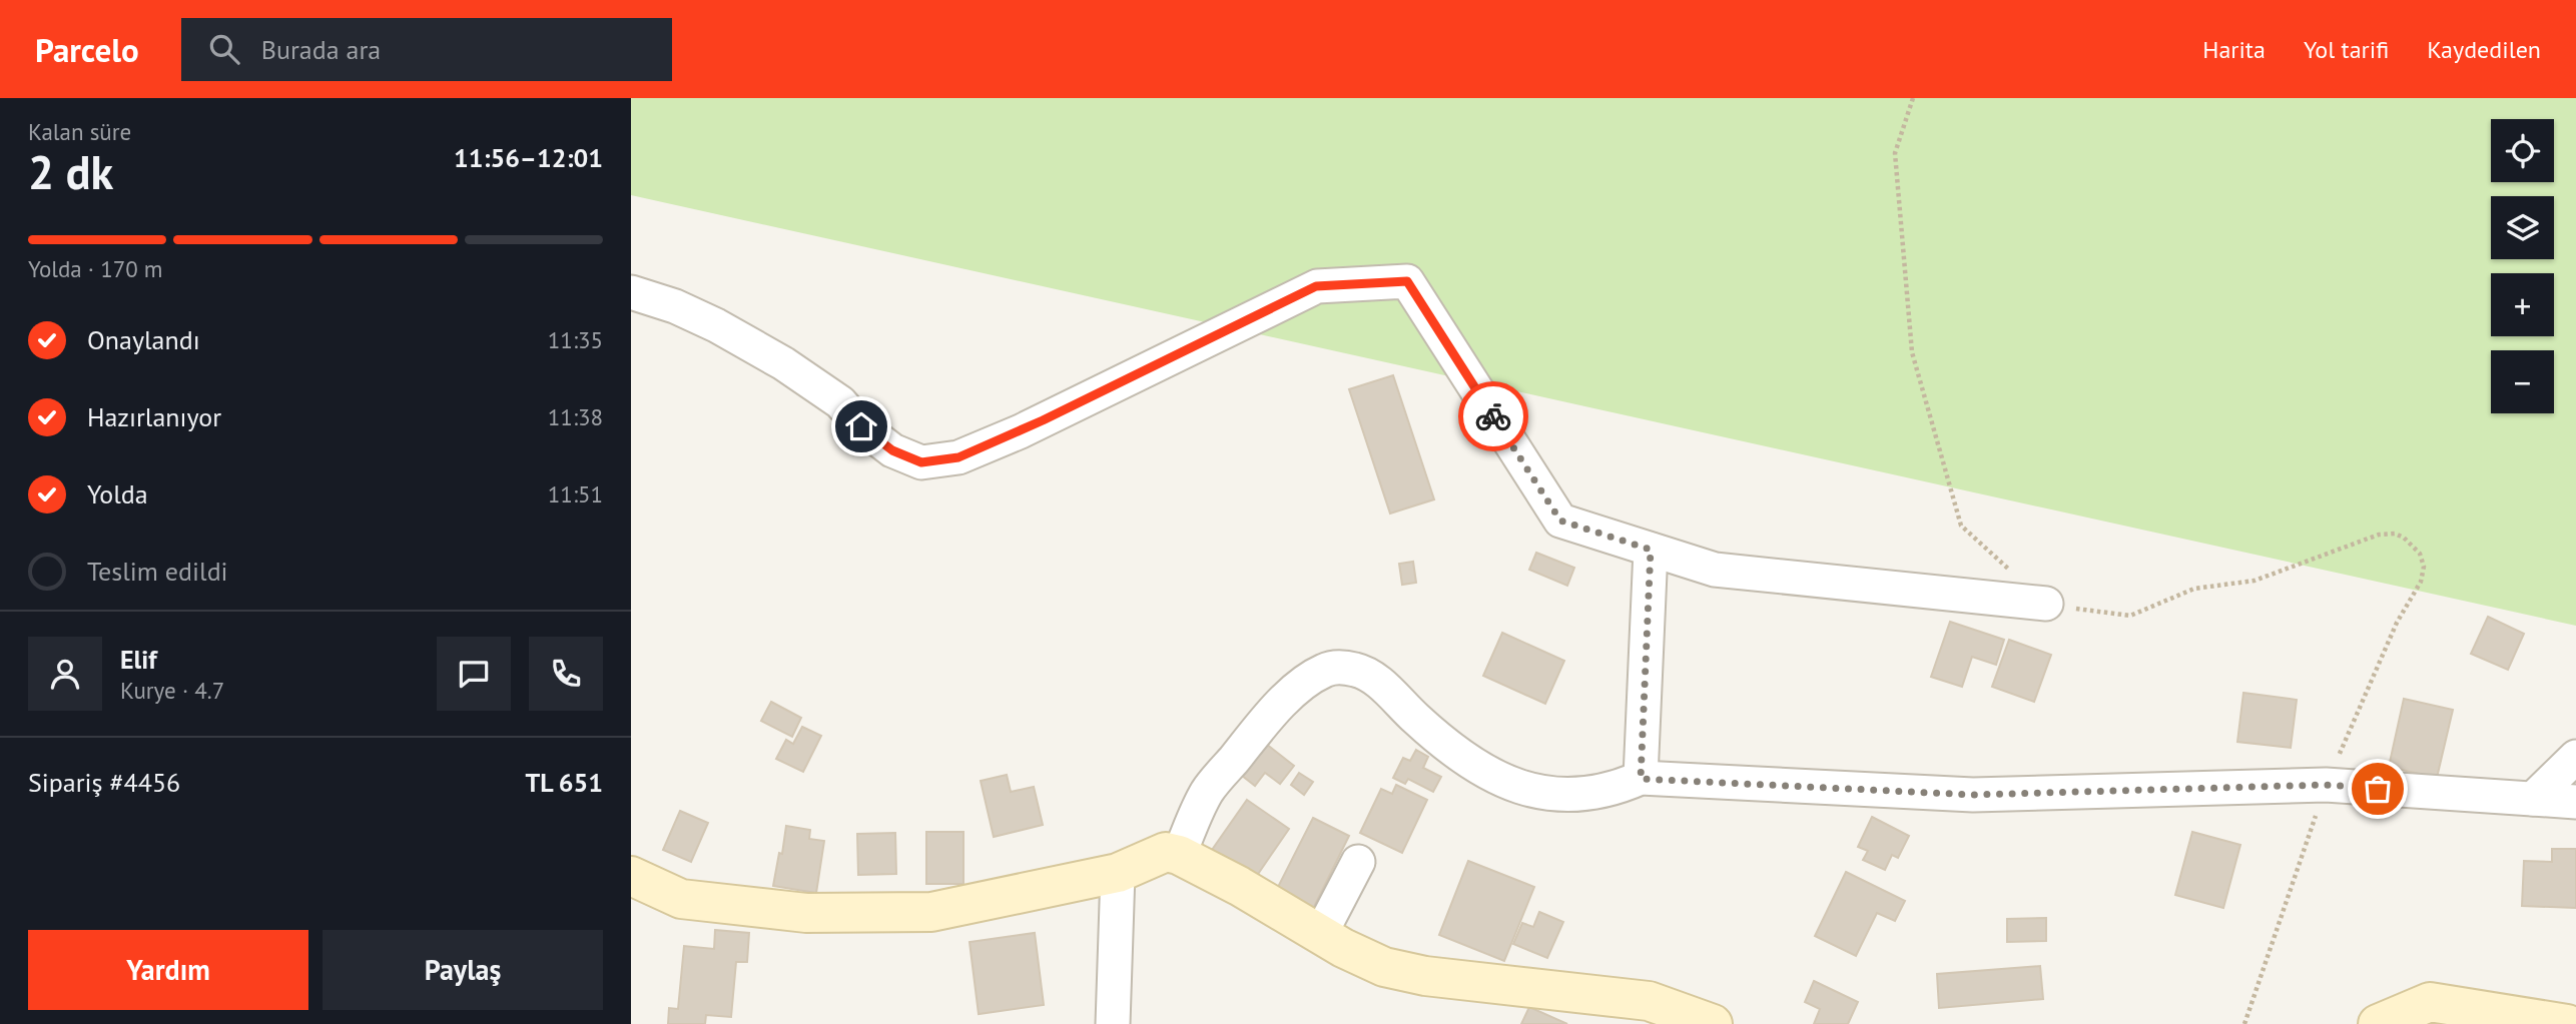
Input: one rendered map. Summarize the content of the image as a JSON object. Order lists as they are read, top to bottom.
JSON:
{
  "page": {
    "header": "Parcelo",
    "search": "Burada ara",
    "nav": ["Harita", "Yol tarifi", "Kaydedilen"],
    "heading": ["2 dk", "Kalan süre", "11:56–12:01"],
    "panel": [
      "Elif",
      "Kurye · 4.7",
      "Sipariş #4456",
      "TL 651"
    ],
    "map_buttons": ["+", "−"],
    "bar": "Yolda · 170 m",
    "list": [
      ["Onaylandı", "11:35"],
      ["Hazırlanıyor", "11:38"],
      ["Yolda", "11:51"],
      "Teslim edildi"
    ],
    "buttons": ["Yardım", "Paylaş"]
  }
}
